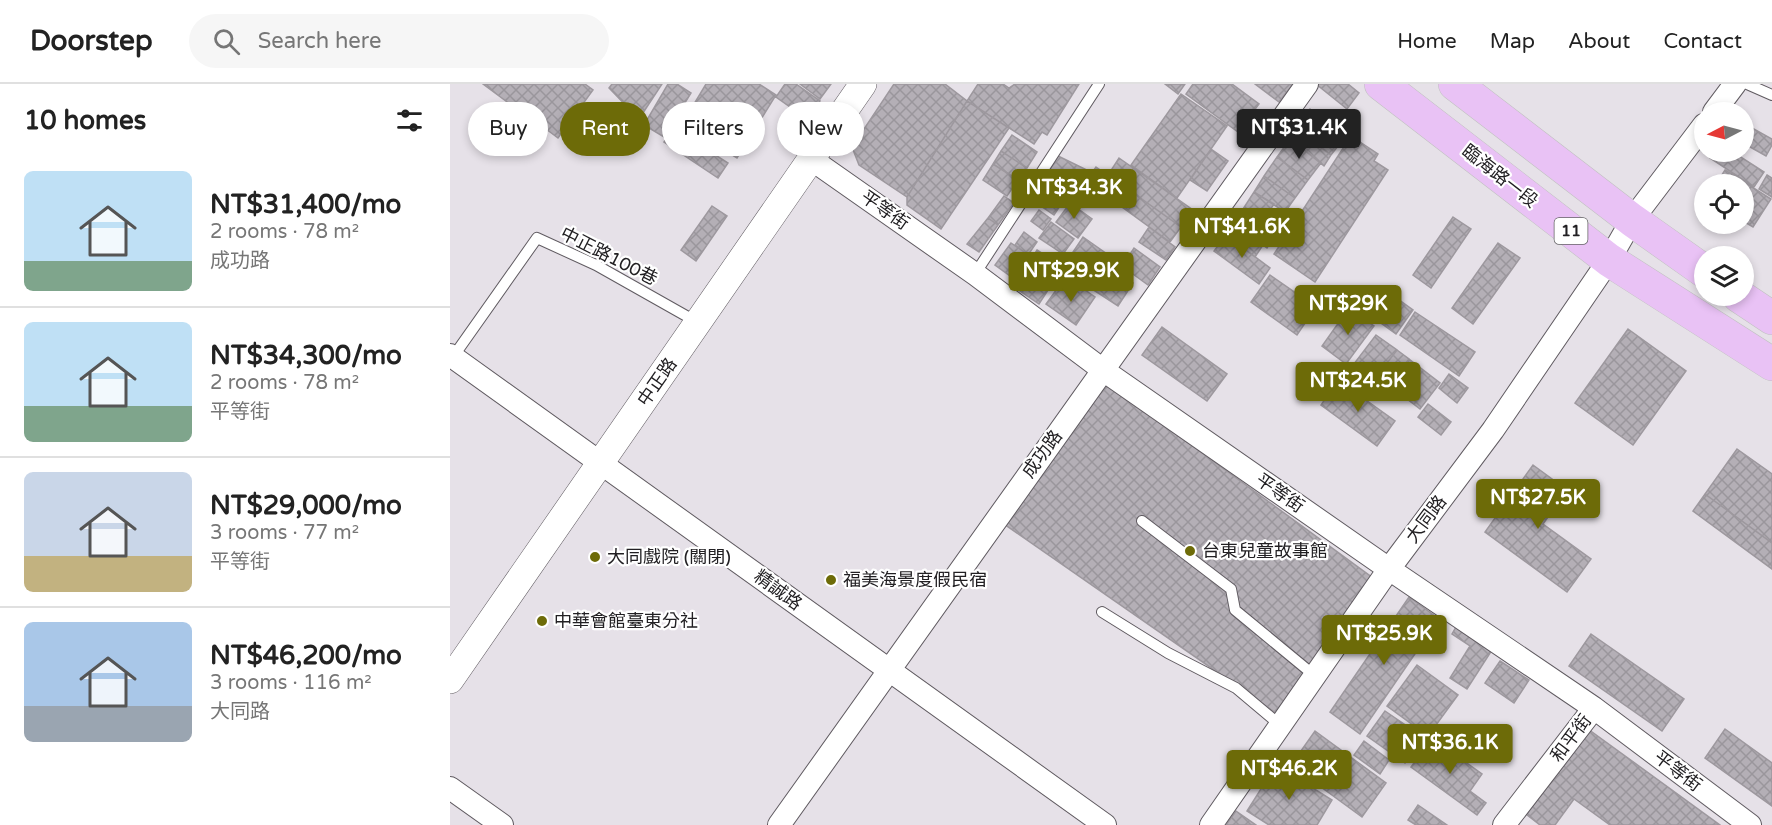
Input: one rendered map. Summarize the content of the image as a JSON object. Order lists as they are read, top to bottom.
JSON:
{
  "streets": {
    "main road": ["臨海路一段", "11"],
    "street": [
      "平等街",
      "中正路",
      "成功路",
      "大同路",
      "精誠路",
      "和平街"
    ],
    "lane": ["中正路100巷"]
  },
  "crossings": [
    ["臨海路一段", "大同路"],
    ["平等街", "中正路"],
    ["平等街", "成功路"],
    ["平等街", "大同路"],
    ["平等街", "和平街"],
    ["11", "大同路"],
    ["中正路100巷", "中正路"],
    ["中正路100巷", "精誠路"],
    ["中正路", "精誠路"],
    ["成功路", "精誠路"]
  ],
  "places": [
    "台東兒童故事館",
    "大同戲院 (關閉)",
    "福美海景度假民宿",
    "中華會館臺東分社"
  ],
  "north": "left",
  "page": {
    "header": "Doorstep",
    "search": "Search here",
    "nav": [
      "Home",
      "Map",
      "About",
      "Contact"
    ],
    "heading": "10 homes",
    "chip": [
      "Buy",
      "Rent",
      "Filters",
      "New"
    ],
    "price": [
      "NT$31.4K",
      "NT$34.3K",
      "NT$41.6K",
      "NT$29.9K",
      "NT$29K",
      "NT$24.5K",
      "NT$27.5K",
      "NT$25.9K",
      "NT$36.1K",
      "NT$46.2K"
    ],
    "list": [
      {
        "name": "NT$31,400/mo",
        "note": "2 rooms · 78 m² · 成功路"
      },
      {
        "name": "NT$34,300/mo",
        "note": "2 rooms · 78 m² · 平等街"
      },
      {
        "name": "NT$29,000/mo",
        "note": "3 rooms · 77 m² · 平等街"
      },
      {
        "name": "NT$46,200/mo",
        "note": "3 rooms · 116 m² · 大同路"
      }
    ]
  }
}
